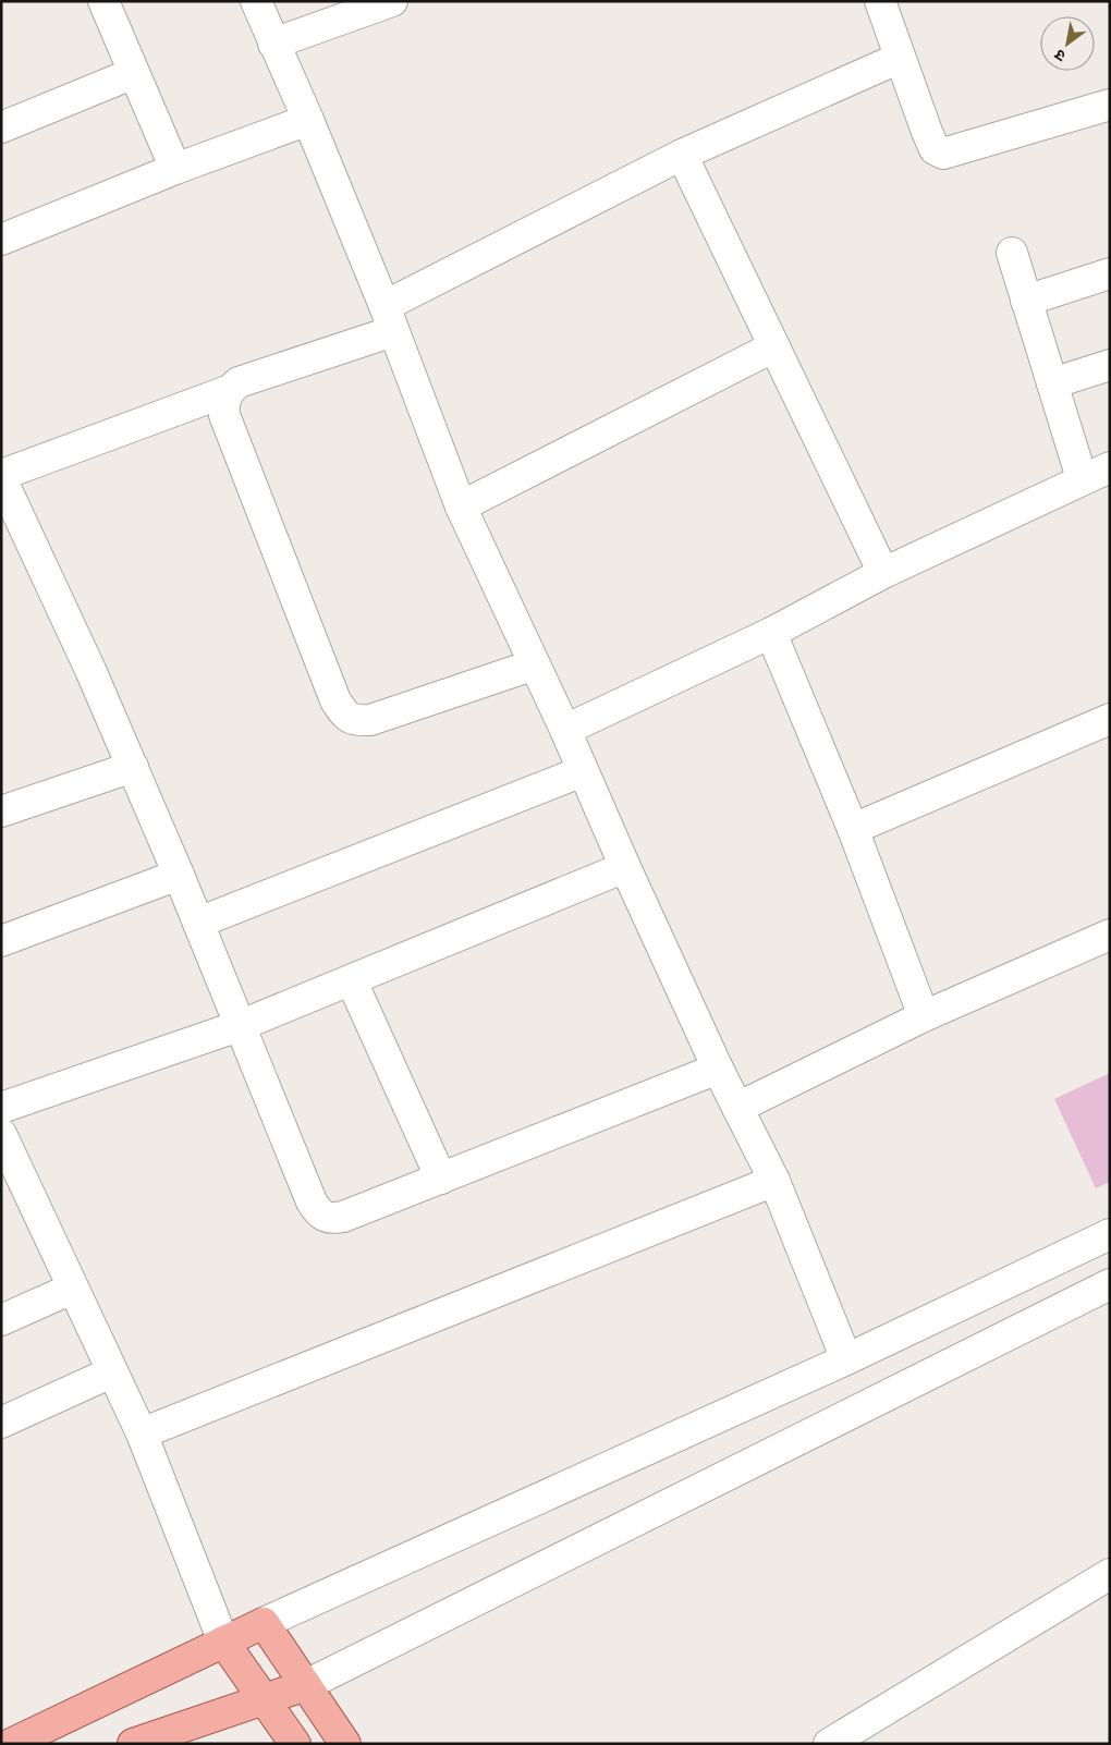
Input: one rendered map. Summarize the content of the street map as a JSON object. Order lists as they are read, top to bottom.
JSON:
{
  "north": "bottom left"
}
